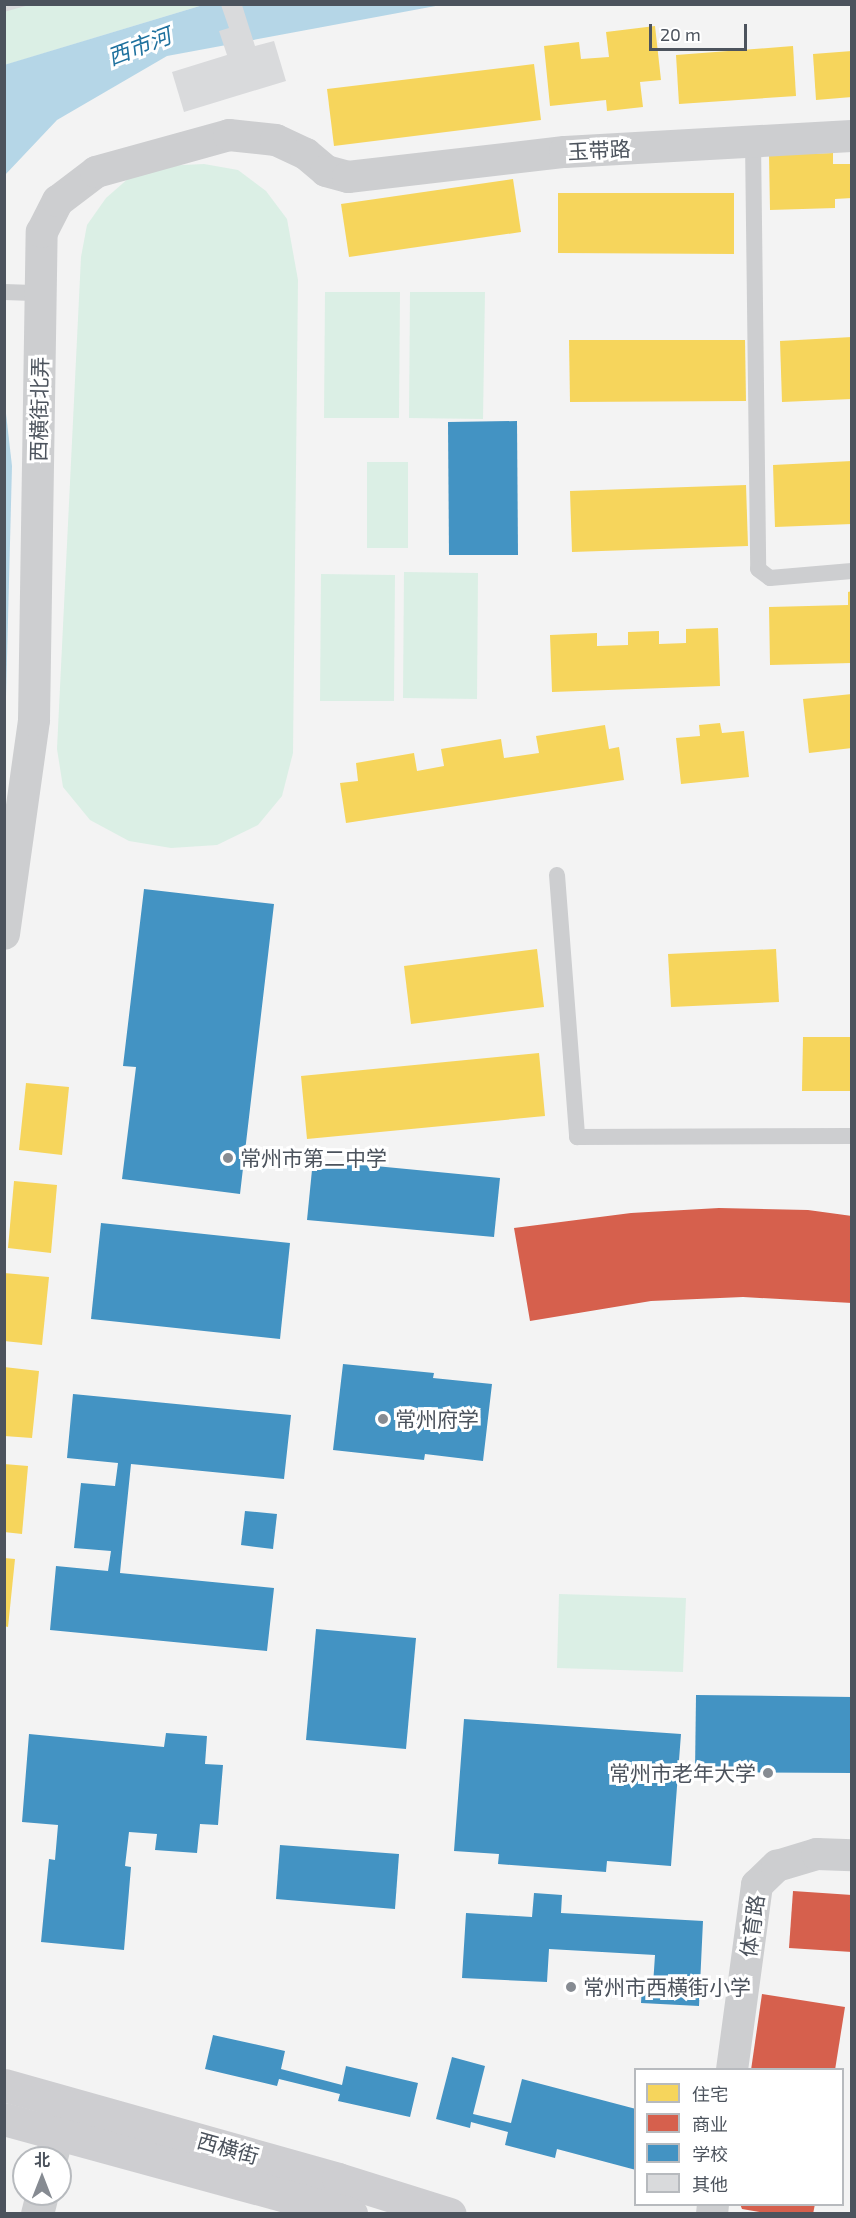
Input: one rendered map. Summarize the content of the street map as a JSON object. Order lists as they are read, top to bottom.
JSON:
{
  "streets": {
    "main road": ["西横街"],
    "street": ["玉带路", "西横街北弄", "体育路"]
  },
  "crossings": [
    ["玉带路", "西横街北弄"]
  ],
  "water": ["西市河"],
  "places": [
    "常州市第二中学",
    "常州府学",
    "常州市老年大学",
    "常州市西横街小学"
  ],
  "legend": [
    "住宅",
    "商业",
    "学校",
    "其他"
  ],
  "scale_bar": "20 m",
  "north": "top"
}
